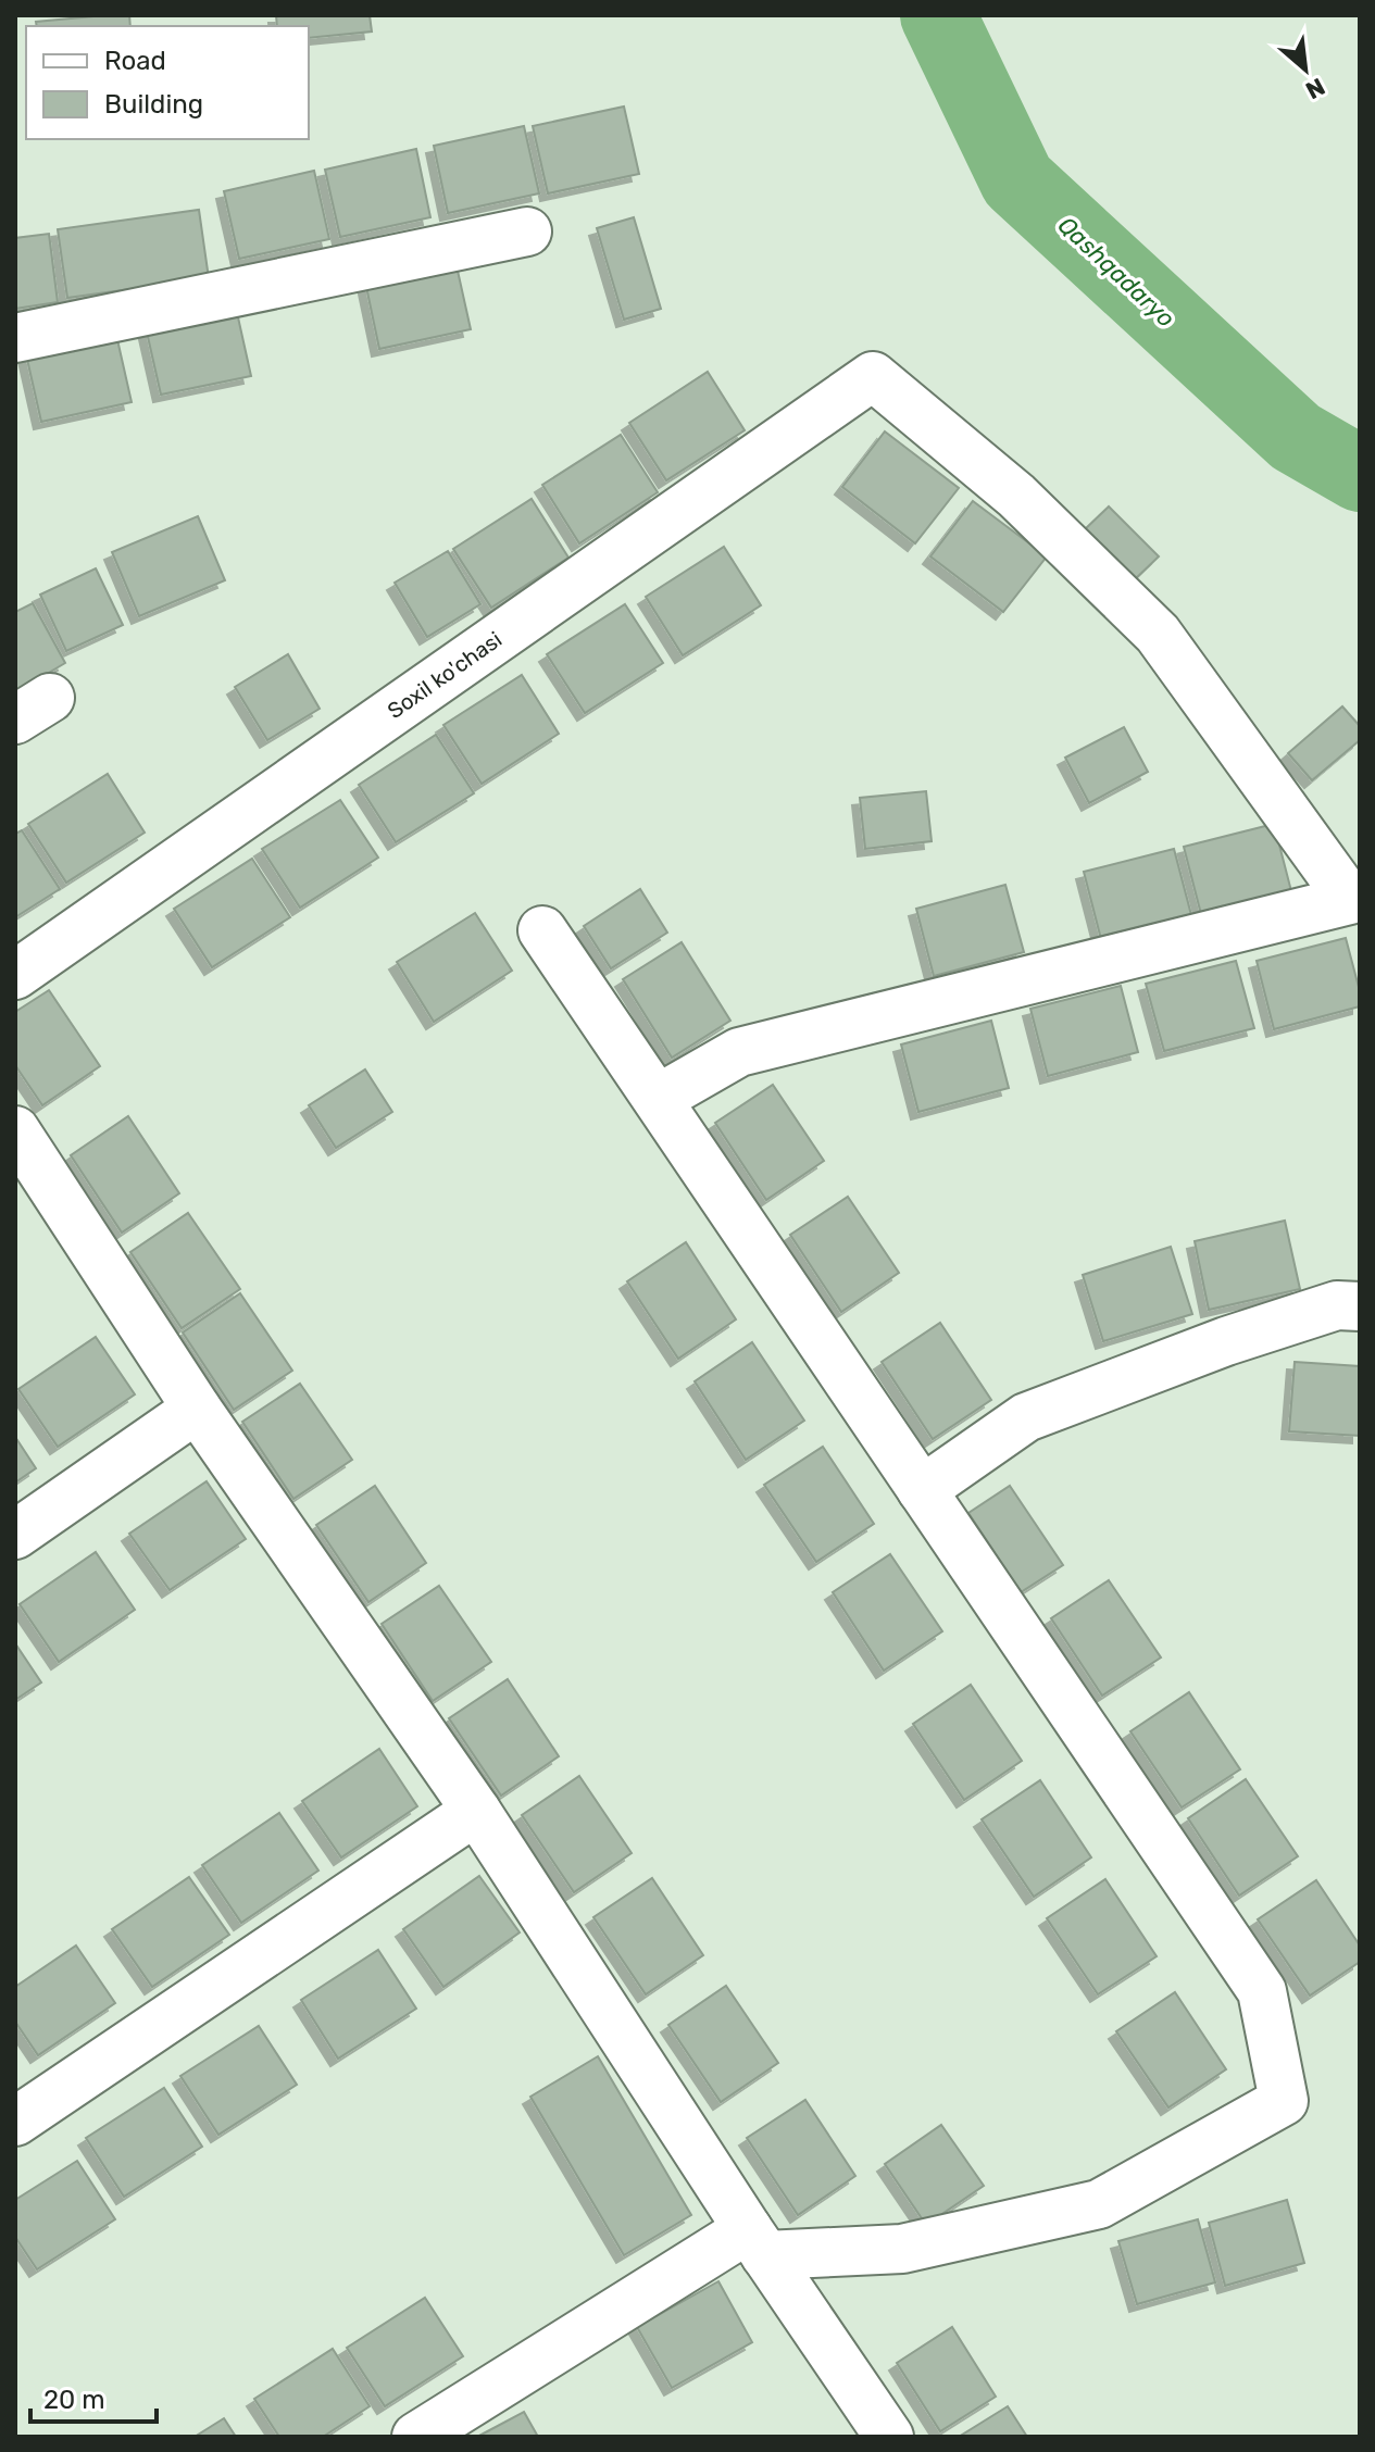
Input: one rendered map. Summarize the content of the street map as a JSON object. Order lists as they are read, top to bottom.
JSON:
{
  "streets": {
    "street": ["Soxil ko'chasi"]
  },
  "water": ["Qashqadaryo"],
  "legend": ["Road", "Building"],
  "scale_bar": "20 m",
  "north": "bottom right"
}
